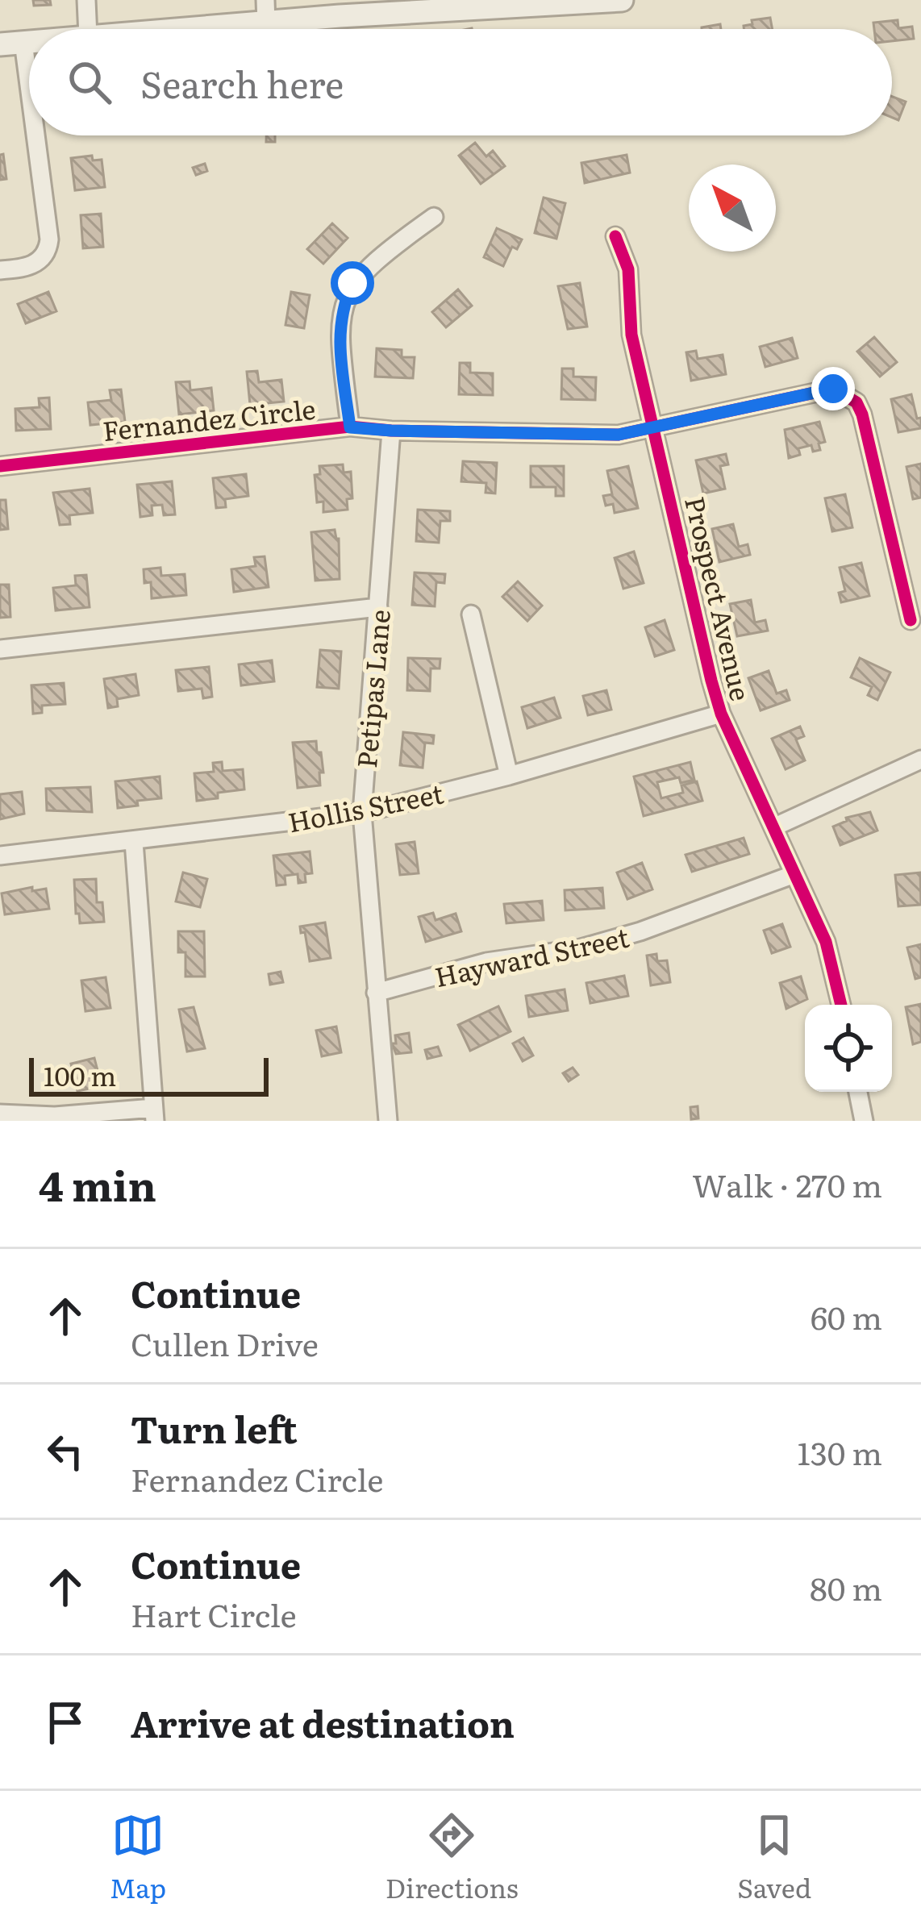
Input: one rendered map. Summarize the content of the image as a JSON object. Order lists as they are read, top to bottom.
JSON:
{
  "streets": {
    "street": [
      "Fernandez Circle",
      "Prospect Avenue",
      "Petipas Lane",
      "Hollis Street",
      "Hayward Street"
    ]
  },
  "crossings": [
    ["Fernandez Circle", "Prospect Avenue"],
    ["Fernandez Circle", "Petipas Lane"],
    ["Prospect Avenue", "Hollis Street"],
    ["Prospect Avenue", "Hayward Street"],
    ["Petipas Lane", "Hollis Street"],
    ["Petipas Lane", "Hayward Street"]
  ],
  "scale_bar": "100 m",
  "north": "top left",
  "page": {
    "search": "Search here",
    "scale": "100 m",
    "heading": ["4 min", "Walk · 270 m"],
    "list": [
      ["Continue", "Cullen Drive", "60 m"],
      ["Turn left", "Fernandez Circle", "130 m"],
      ["Continue", "Hart Circle", "80 m"],
      "Arrive at destination"
    ],
    "nav": ["Map", "Directions", "Saved"]
  }
}
